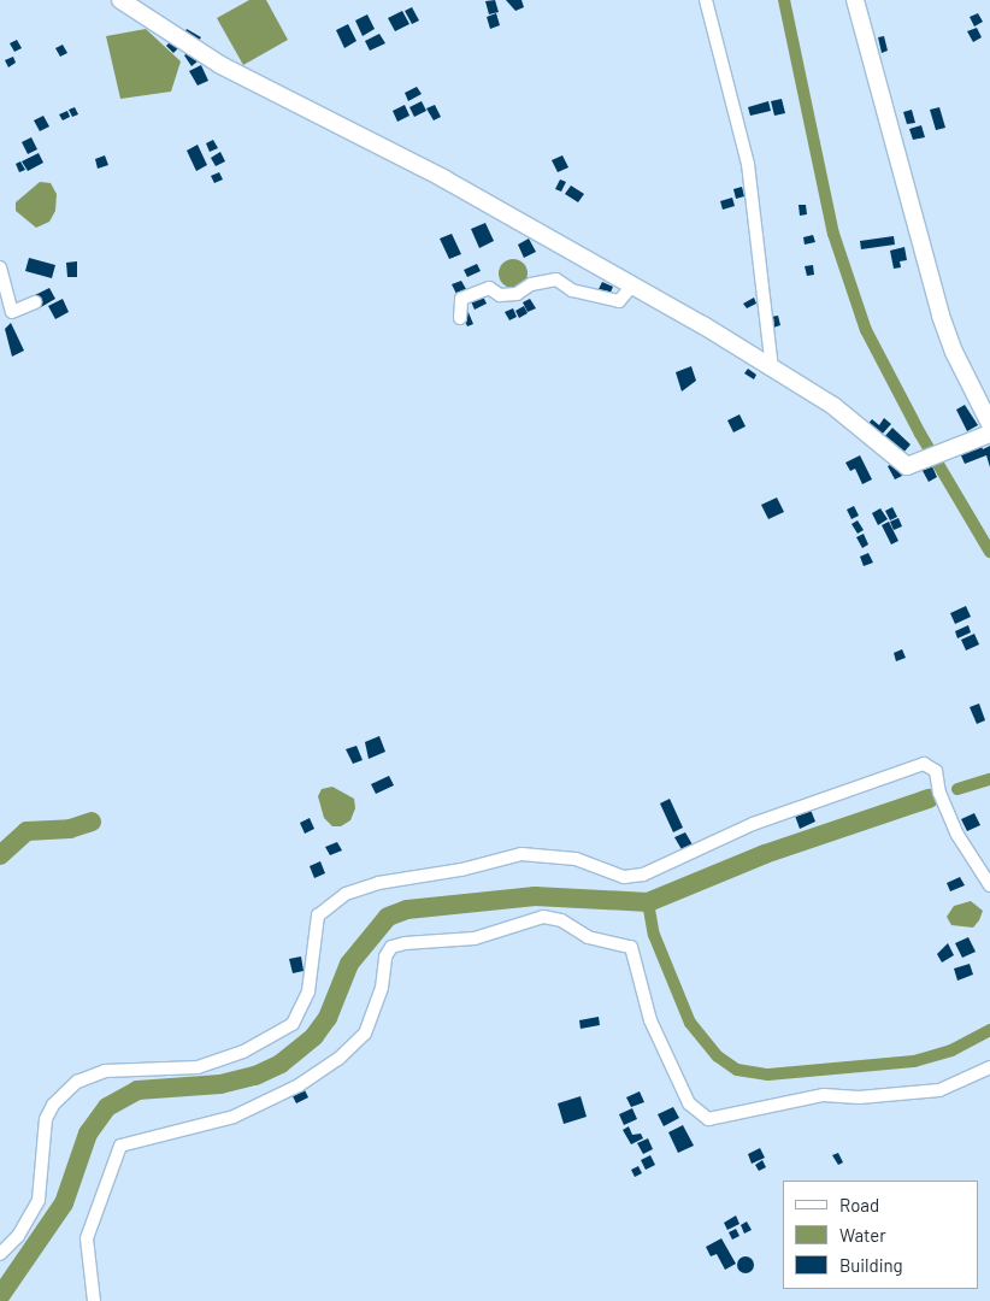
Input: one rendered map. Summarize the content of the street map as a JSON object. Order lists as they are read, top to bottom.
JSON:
{
  "legend": ["Road", "Water", "Building"]
}
